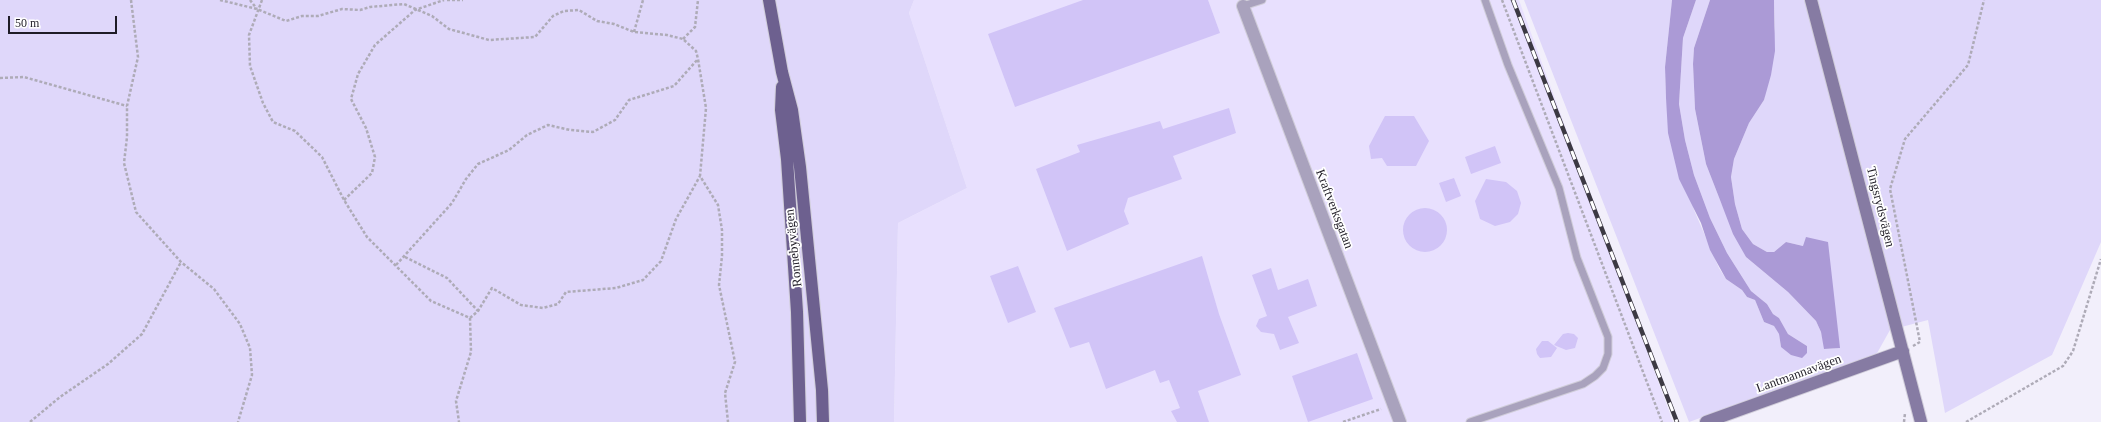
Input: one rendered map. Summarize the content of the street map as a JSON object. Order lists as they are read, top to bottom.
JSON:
{
  "streets": {
    "main road": ["Ronnebyvägen"],
    "street": ["Tingsrydsvägen", "Kraftverksgatan", "Lantmannavägen"]
  },
  "crossings": [
    ["Tingsrydsvägen", "Lantmannavägen"]
  ],
  "scale_bar": "50 m"
}
